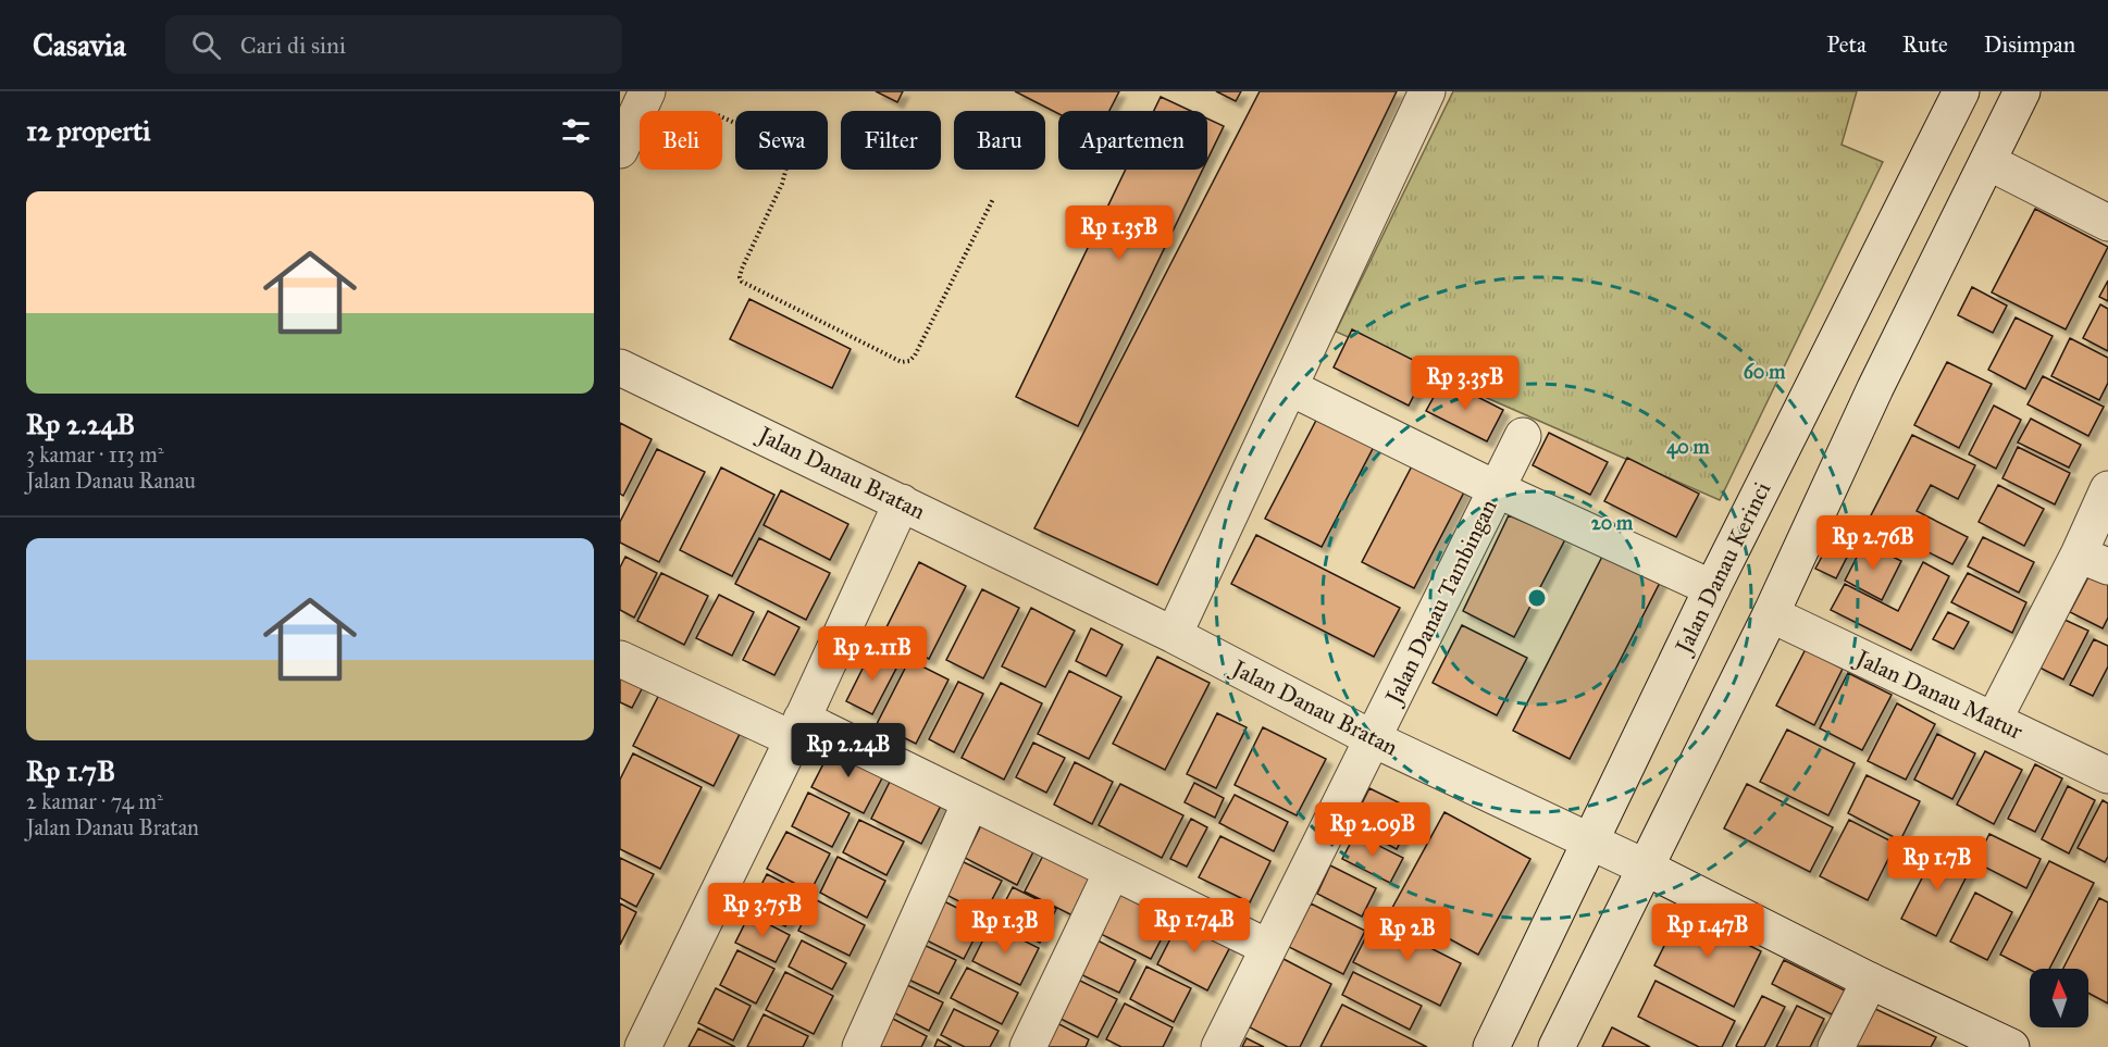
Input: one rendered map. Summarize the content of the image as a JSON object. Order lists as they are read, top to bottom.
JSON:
{
  "streets": {
    "street": [
      "Jalan Danau Bratan",
      "Jalan Danau Kerinci",
      "Jalan Danau Tambingan",
      "Jalan Danau Matur"
    ]
  },
  "crossings": [
    ["Jalan Danau Bratan", "Jalan Danau Kerinci"],
    ["Jalan Danau Bratan", "Jalan Danau Tambingan"]
  ],
  "north": "top",
  "page": {
    "header": "Casavia",
    "search": "Cari di sini",
    "nav": ["Peta", "Rute", "Disimpan"],
    "heading": "12 properti",
    "chip": [
      "Beli",
      "Sewa",
      "Filter",
      "Baru",
      "Apartemen"
    ],
    "list": [
      {
        "name": "Rp 2.24B",
        "note": "3 kamar · 113 m² · Jalan Danau Ranau"
      },
      {
        "name": "Rp 1.7B",
        "note": "2 kamar · 74 m² · Jalan Danau Bratan"
      }
    ],
    "price": [
      "Rp 1.35B",
      "Rp 3.35B",
      "Rp 2.76B",
      "Rp 2.11B",
      "Rp 2.24B",
      "Rp 2.09B",
      "Rp 1.7B",
      "Rp 3.75B",
      "Rp 1.74B",
      "Rp 1.3B",
      "Rp 1.47B",
      "Rp 2B"
    ]
  },
  "rings": ["60 m", "40 m", "20 m"]
}
